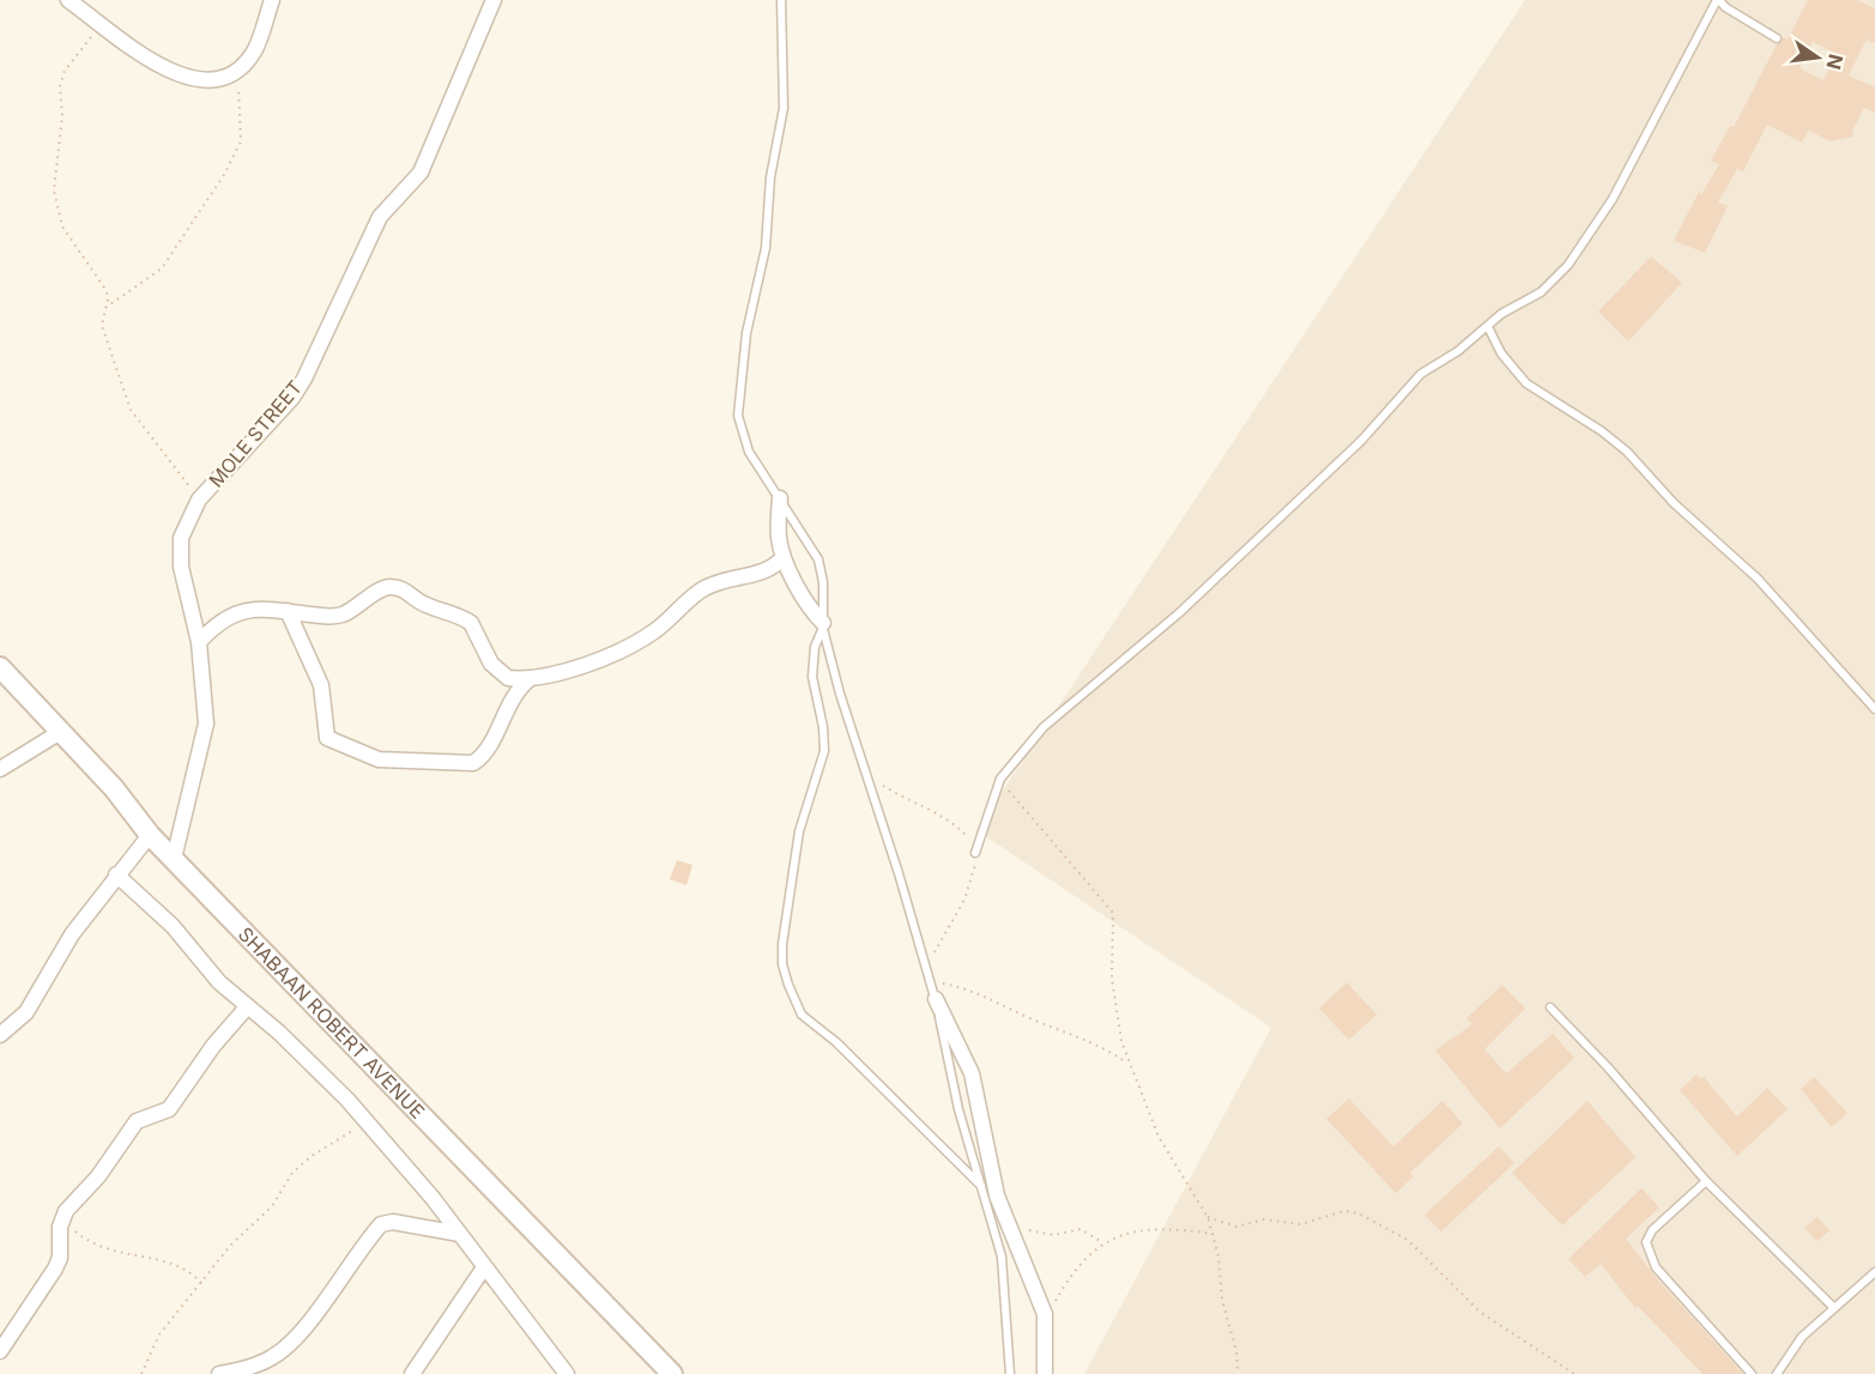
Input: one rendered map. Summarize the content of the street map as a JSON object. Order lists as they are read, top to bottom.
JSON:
{
  "streets": {
    "street": ["MOLE STREET", "SHABAAN ROBERT AVENUE"]
  },
  "crossings": [
    ["MOLE STREET", "SHABAAN ROBERT AVENUE"]
  ],
  "north": "right"
}
